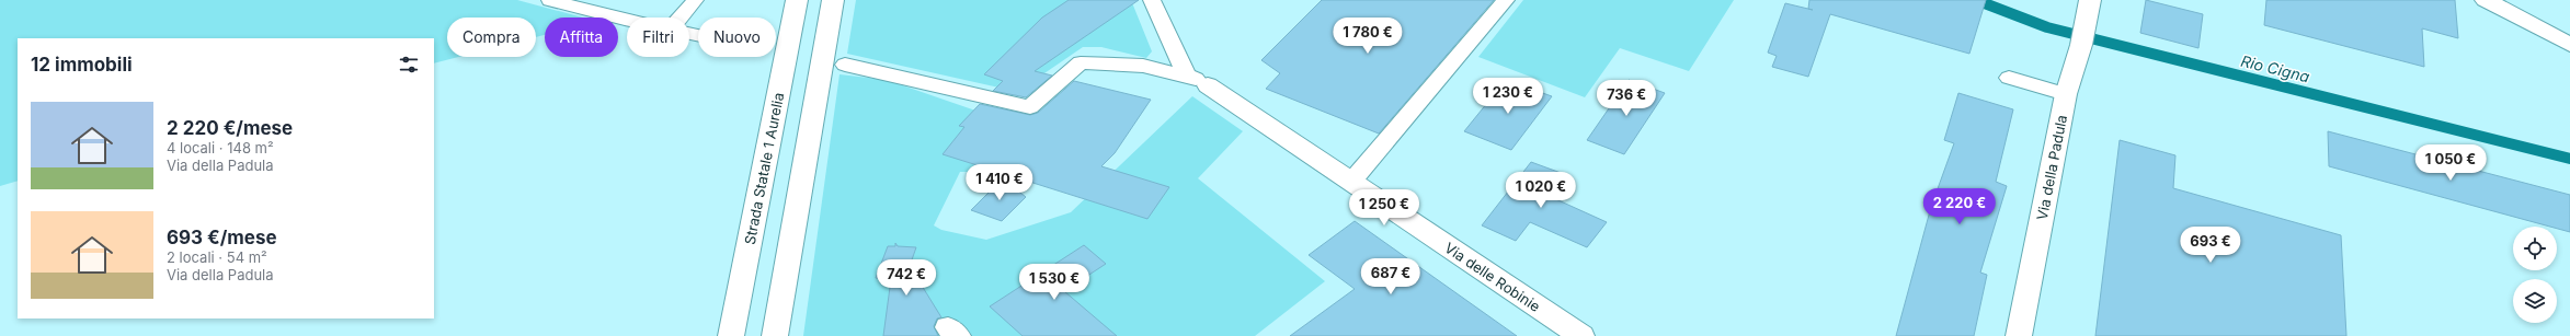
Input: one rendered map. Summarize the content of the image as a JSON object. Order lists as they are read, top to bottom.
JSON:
{
  "streets": {
    "main road": ["Via della Padula", "Strada Statale 1 Aurelia", "Via delle Robinie"]
  },
  "water": ["Rio Cigna"],
  "page": {
    "price": [
      "1 780 €",
      "1 230 €",
      "736 €",
      "1 050 €",
      "1 410 €",
      "1 020 €",
      "2 220 €",
      "1 250 €",
      "693 €",
      "687 €",
      "742 €",
      "1 530 €"
    ],
    "chip": [
      "Compra",
      "Affitta",
      "Filtri",
      "Nuovo"
    ],
    "heading": "12 immobili",
    "list": [
      {
        "name": "2 220 €/mese",
        "note": "4 locali · 148 m² · Via della Padula"
      },
      {
        "name": "693 €/mese",
        "note": "2 locali · 54 m² · Via della Padula"
      }
    ]
  }
}
